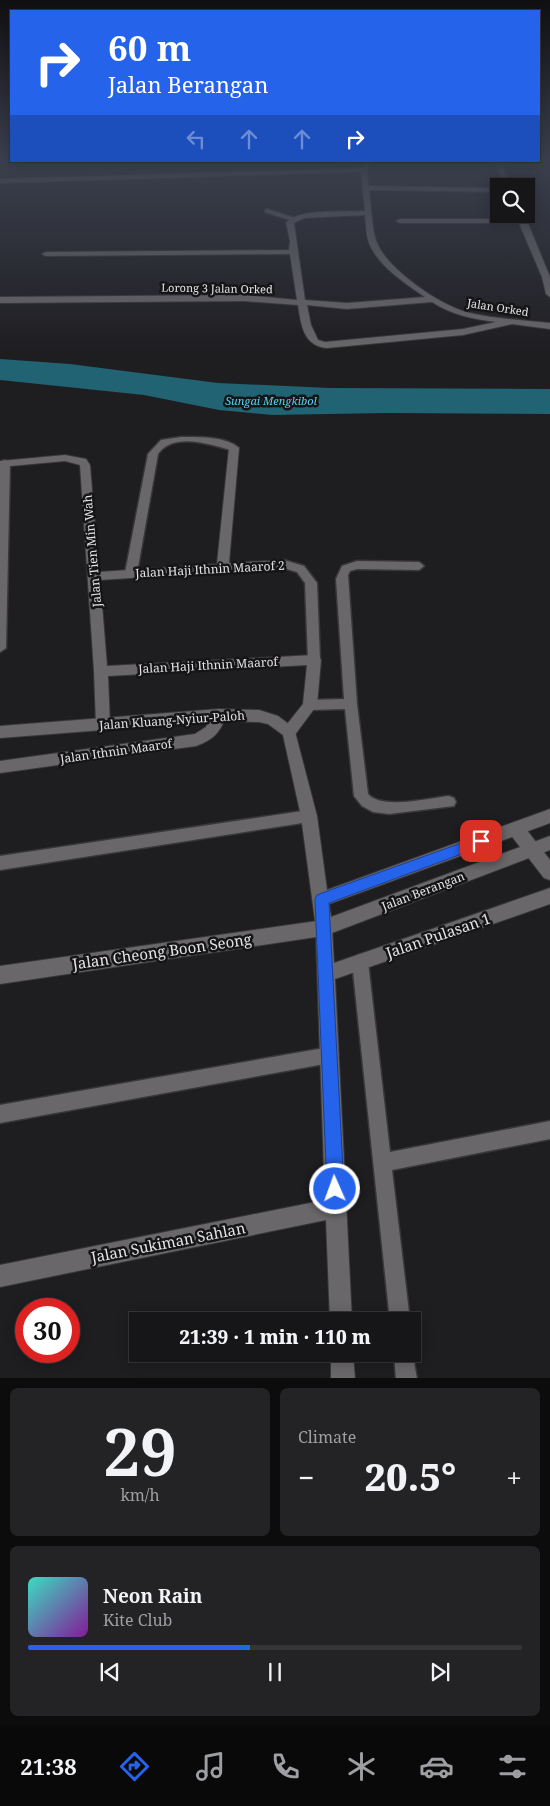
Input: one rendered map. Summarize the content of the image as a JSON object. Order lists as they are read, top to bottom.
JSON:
{
  "streets": {
    "street": [
      "Lorong 3 Jalan Orked",
      "Jalan Orked",
      "Jalan Tien Min Wah",
      "Jalan Haji Ithnin Maarof 2",
      "Jalan Haji Ithnin Maarof",
      "Jalan Kluang-Nyiur-Paloh",
      "Jalan Ithnin Maarof",
      "Jalan Berangan",
      "Jalan Pulasan 1",
      "Jalan Cheong Boon Seong",
      "Jalan Sukiman Sahlan"
    ]
  },
  "crossings": [
    ["Lorong 3 Jalan Orked", "Jalan Orked"],
    ["Jalan Tien Min Wah", "Jalan Haji Ithnin Maarof 2"],
    ["Jalan Tien Min Wah", "Jalan Haji Ithnin Maarof"],
    ["Jalan Tien Min Wah", "Jalan Kluang-Nyiur-Paloh"],
    ["Jalan Haji Ithnin Maarof 2", "Jalan Haji Ithnin Maarof"],
    ["Jalan Kluang-Nyiur-Paloh", "Jalan Ithnin Maarof"],
    ["Jalan Berangan", "Jalan Cheong Boon Seong"]
  ],
  "water": ["Sungai Mengkibol"],
  "page": {
    "turn": ["60 m", "Jalan Berangan"],
    "limit": "30",
    "trip": "21:39 · 1 min · 110 m",
    "tile": [
      ["29", "km/h"],
      "Climate"
    ],
    "heat": ["−", "20.5°", "+"],
    "song": ["Neon Rain", "Kite Club"],
    "tabs": "21:38"
  }
}
